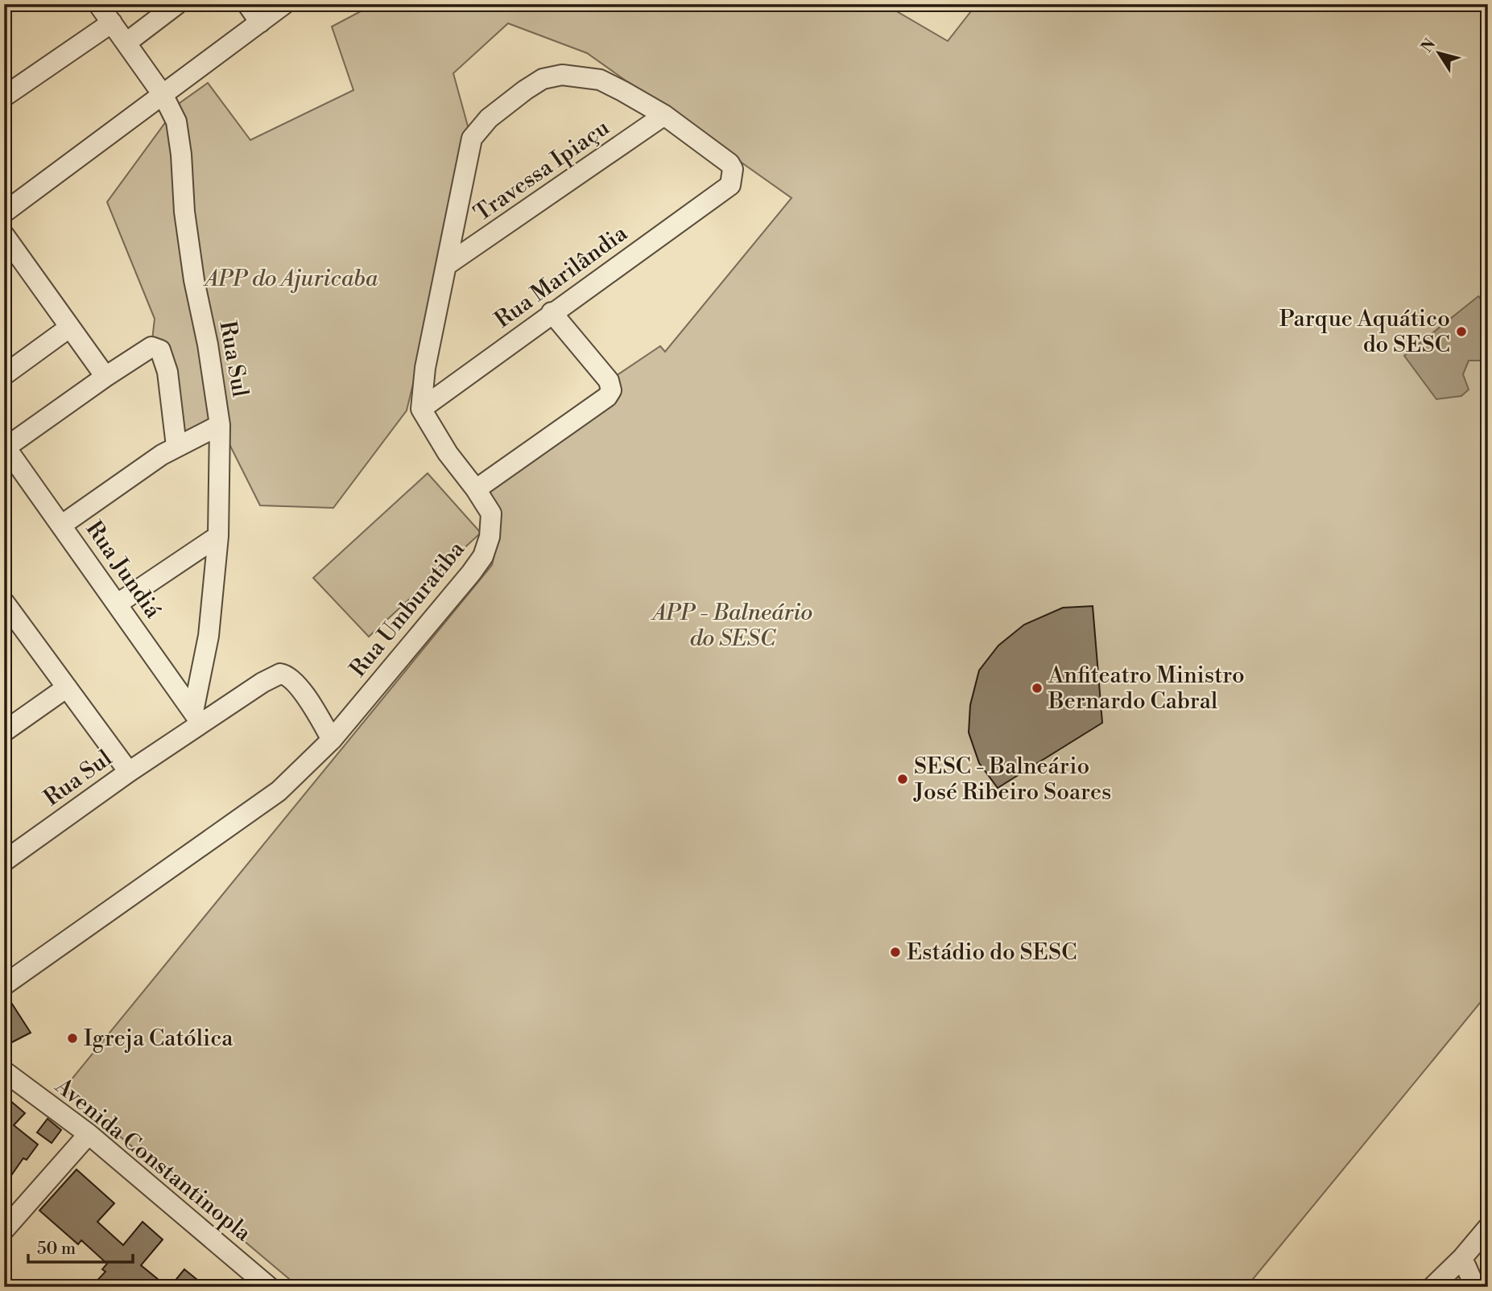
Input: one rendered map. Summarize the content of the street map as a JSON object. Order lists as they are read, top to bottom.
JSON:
{
  "streets": {
    "street": [
      "Travessa Ipiaçu",
      "Rua Marilândia",
      "Rua Sul",
      "Rua Jundiá",
      "Rua Umburatiba",
      "Avenida Constantinopla"
    ]
  },
  "crossings": [
    ["Travessa Ipiaçu", "Rua Marilândia"],
    ["Rua Marilândia", "Rua Umburatiba"],
    ["Rua Sul", "Rua Jundiá"],
    ["Rua Sul", "Rua Umburatiba"]
  ],
  "parks": ["APP do Ajuricaba", "APP - Balneário do SESC"],
  "places": [
    "Parque Aquático do SESC",
    "Anfiteatro Ministro Bernardo Cabral",
    "SESC - Balneário José Ribeiro Soares",
    "Estádio do SESC",
    "Igreja Católica"
  ],
  "scale_bar": "50 m",
  "north": "top left"
}
